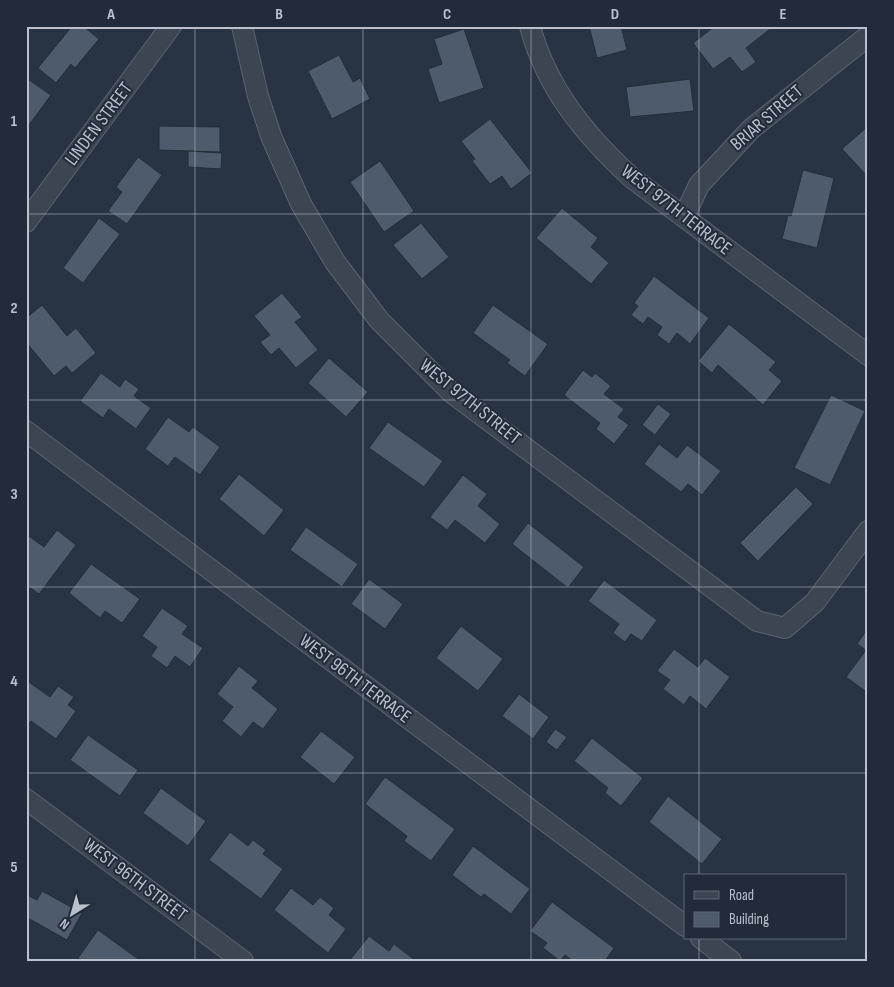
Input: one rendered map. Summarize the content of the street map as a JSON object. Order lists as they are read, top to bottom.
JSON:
{
  "streets": {
    "street": [
      "BRIAR STREET",
      "LINDEN STREET",
      "WEST 97TH TERRACE",
      "WEST 97TH STREET",
      "WEST 96TH TERRACE",
      "WEST 96TH STREET"
    ]
  },
  "crossings": [
    ["BRIAR STREET", "WEST 97TH TERRACE"]
  ],
  "legend": ["Road", "Building"],
  "north": "bottom left",
  "grid": {
    "columns": [
      "A",
      "B",
      "C",
      "D",
      "E"
    ],
    "rows": [
      "1",
      "2",
      "3",
      "4",
      "5"
    ]
  }
}
